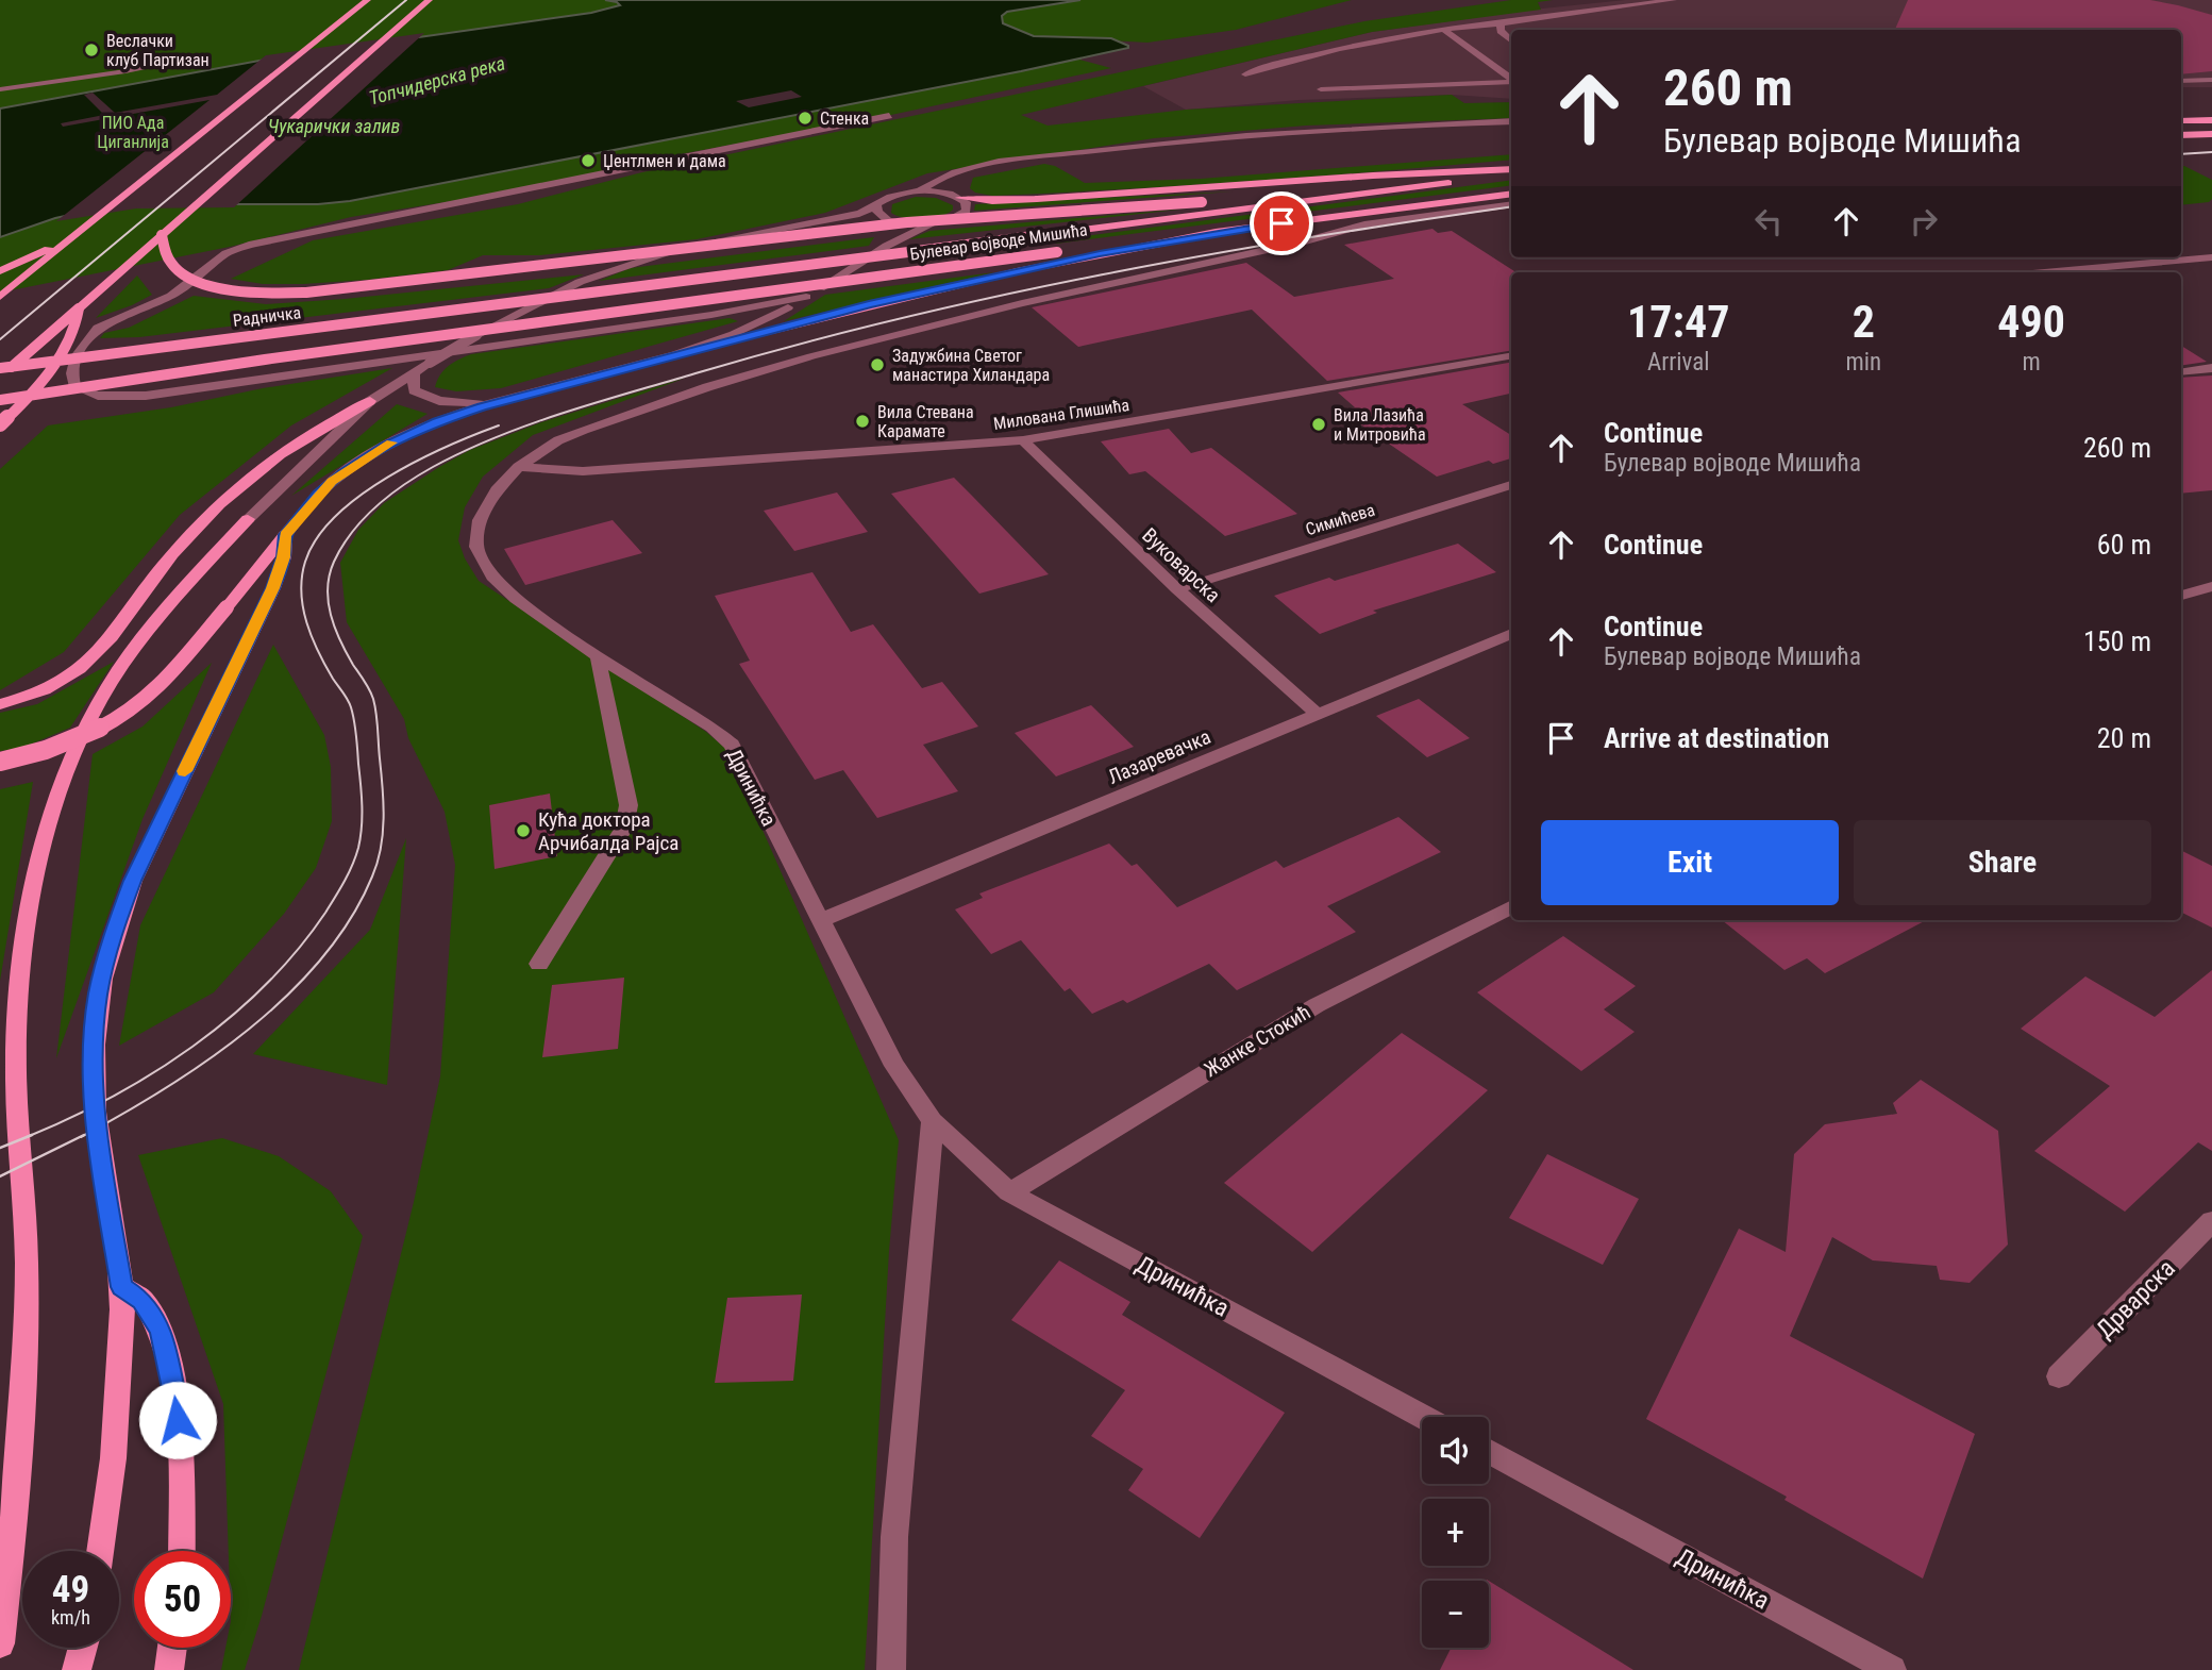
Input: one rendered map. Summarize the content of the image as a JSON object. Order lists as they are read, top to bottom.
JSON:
{
  "streets": {
    "main road": ["Булевар војводе Мишића", "Радничка"],
    "street": [
      "Милована Глишића",
      "Симићева",
      "Вуковарска",
      "Лазаревачка",
      "Дринићка",
      "Жанке Стокић",
      "Дрварска"
    ]
  },
  "crossings": [
    ["Булевар војводе Мишића", "Радничка"],
    ["Милована Глишића", "Вуковарска"],
    ["Милована Глишића", "Дринићка"],
    ["Симићева", "Вуковарска"],
    ["Вуковарска", "Лазаревачка"],
    ["Лазаревачка", "Дринићка"],
    ["Дринићка", "Жанке Стокић"]
  ],
  "water": ["Топчидерска река", "Чукарички залив"],
  "parks": ["ПИО Ада Циганлија"],
  "places": [
    "Веслачки клуб Партизан",
    "Стенка",
    "Џентлмен и дама",
    "Задужбина Светог манастира Хиландара",
    "Вила Стевана Карамате",
    "Вила Лазића и Митровића",
    "Кућа доктора Арчибалда Рајса"
  ],
  "page": {
    "turn": ["260 m", "Булевар војводе Мишића"],
    "eta": [
      "17:47",
      "Arrival",
      "2",
      "min",
      "490",
      "m"
    ],
    "list": [
      {
        "name": "Continue",
        "note": "Булевар војводе Мишића",
        "value": "260 m"
      },
      {
        "name": "Continue",
        "value": "60 m"
      },
      {
        "name": "Continue",
        "note": "Булевар војводе Мишића",
        "value": "150 m"
      },
      {
        "name": "Arrive at destination",
        "value": "20 m"
      }
    ],
    "buttons": ["Exit", "Share"],
    "map_buttons": ["+", "−"],
    "speed": "49 km/h",
    "limit": "50"
  }
}
